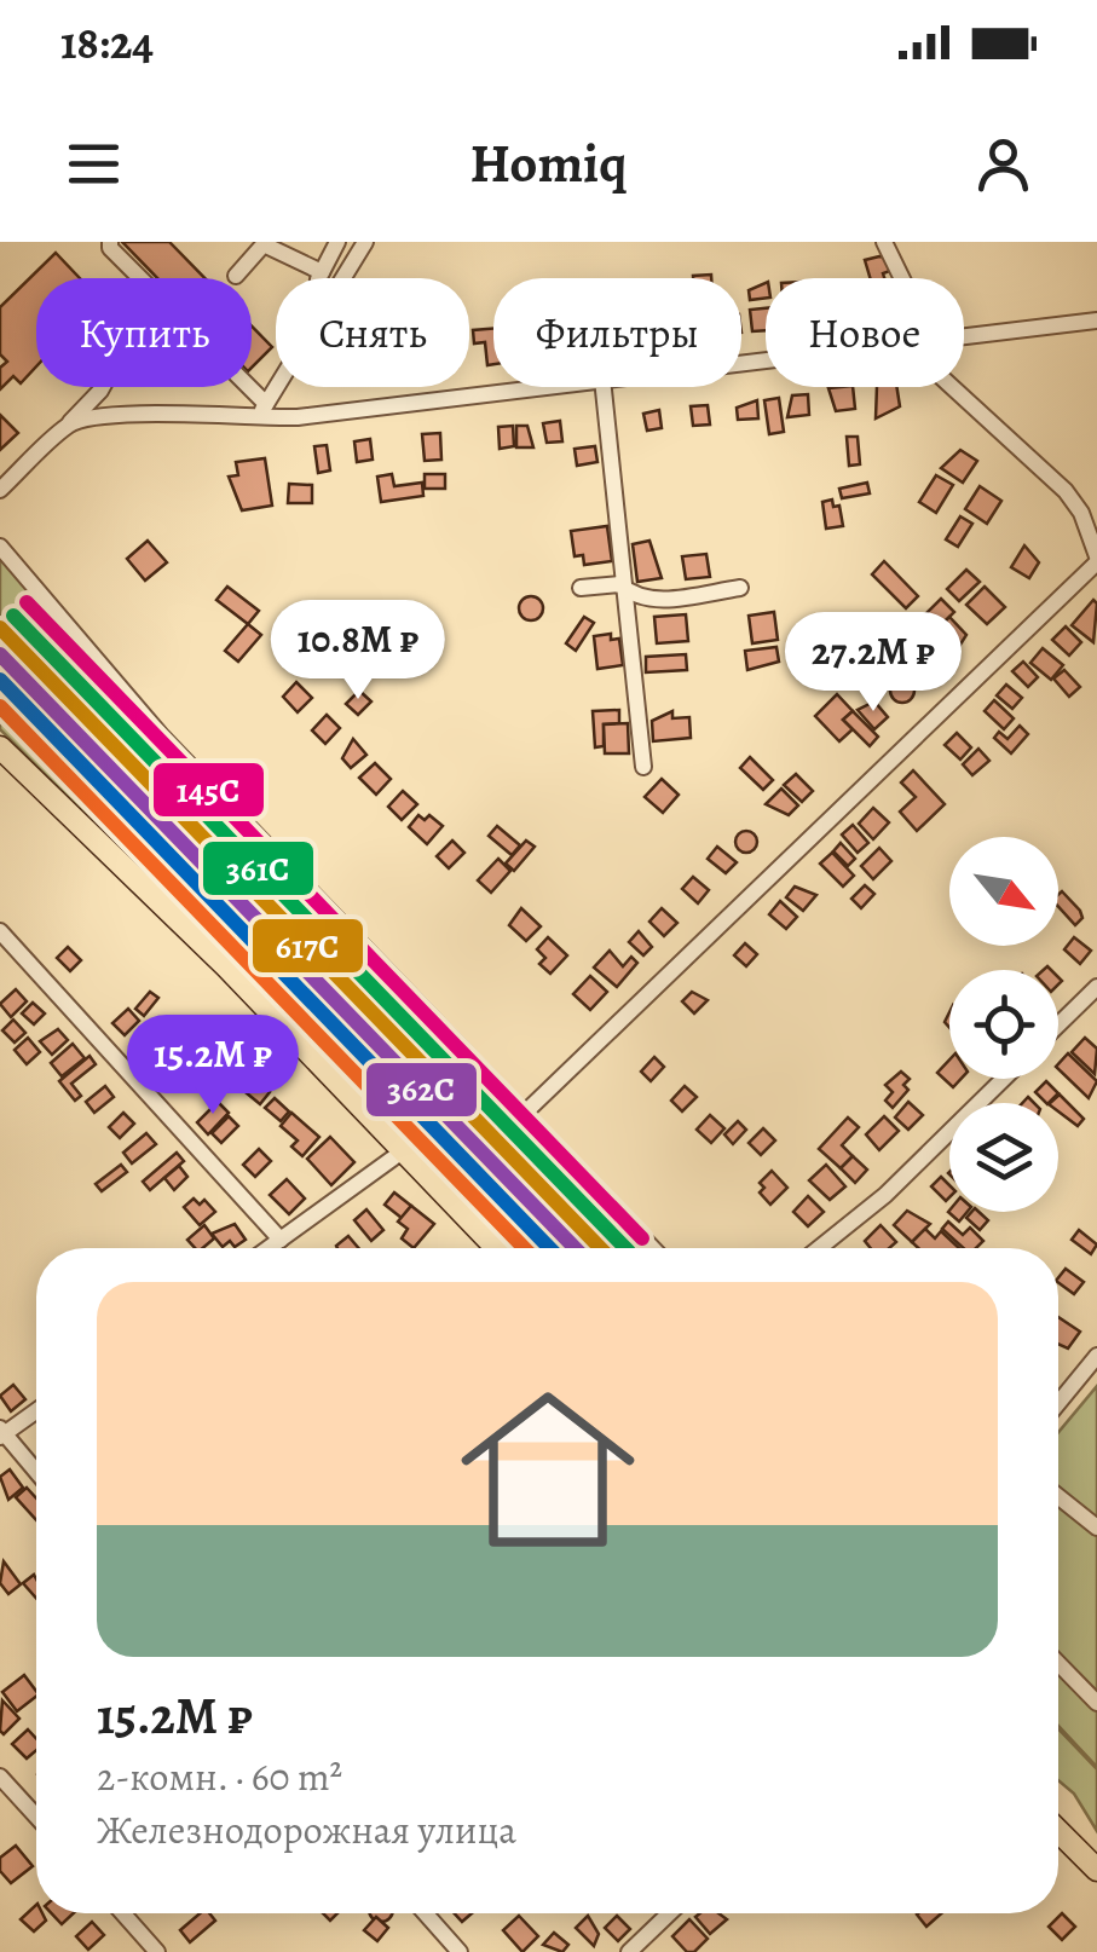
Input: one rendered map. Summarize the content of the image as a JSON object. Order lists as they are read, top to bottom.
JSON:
{
  "lines": [
    "transit line 145С",
    "transit line 361С",
    "transit line 617C",
    "transit line 362С"
  ],
  "north": "bottom right",
  "page": {
    "status": "18:24",
    "header": "Homiq",
    "chip": [
      "Купить",
      "Снять",
      "Фильтры",
      "Новое"
    ],
    "price": ["10.8M ₽", "27.2M ₽", "15.2M ₽"],
    "list": [
      {
        "name": "15.2M ₽",
        "note": "2-комн. · 60 m² · Железнодорожная улица"
      }
    ]
  }
}
